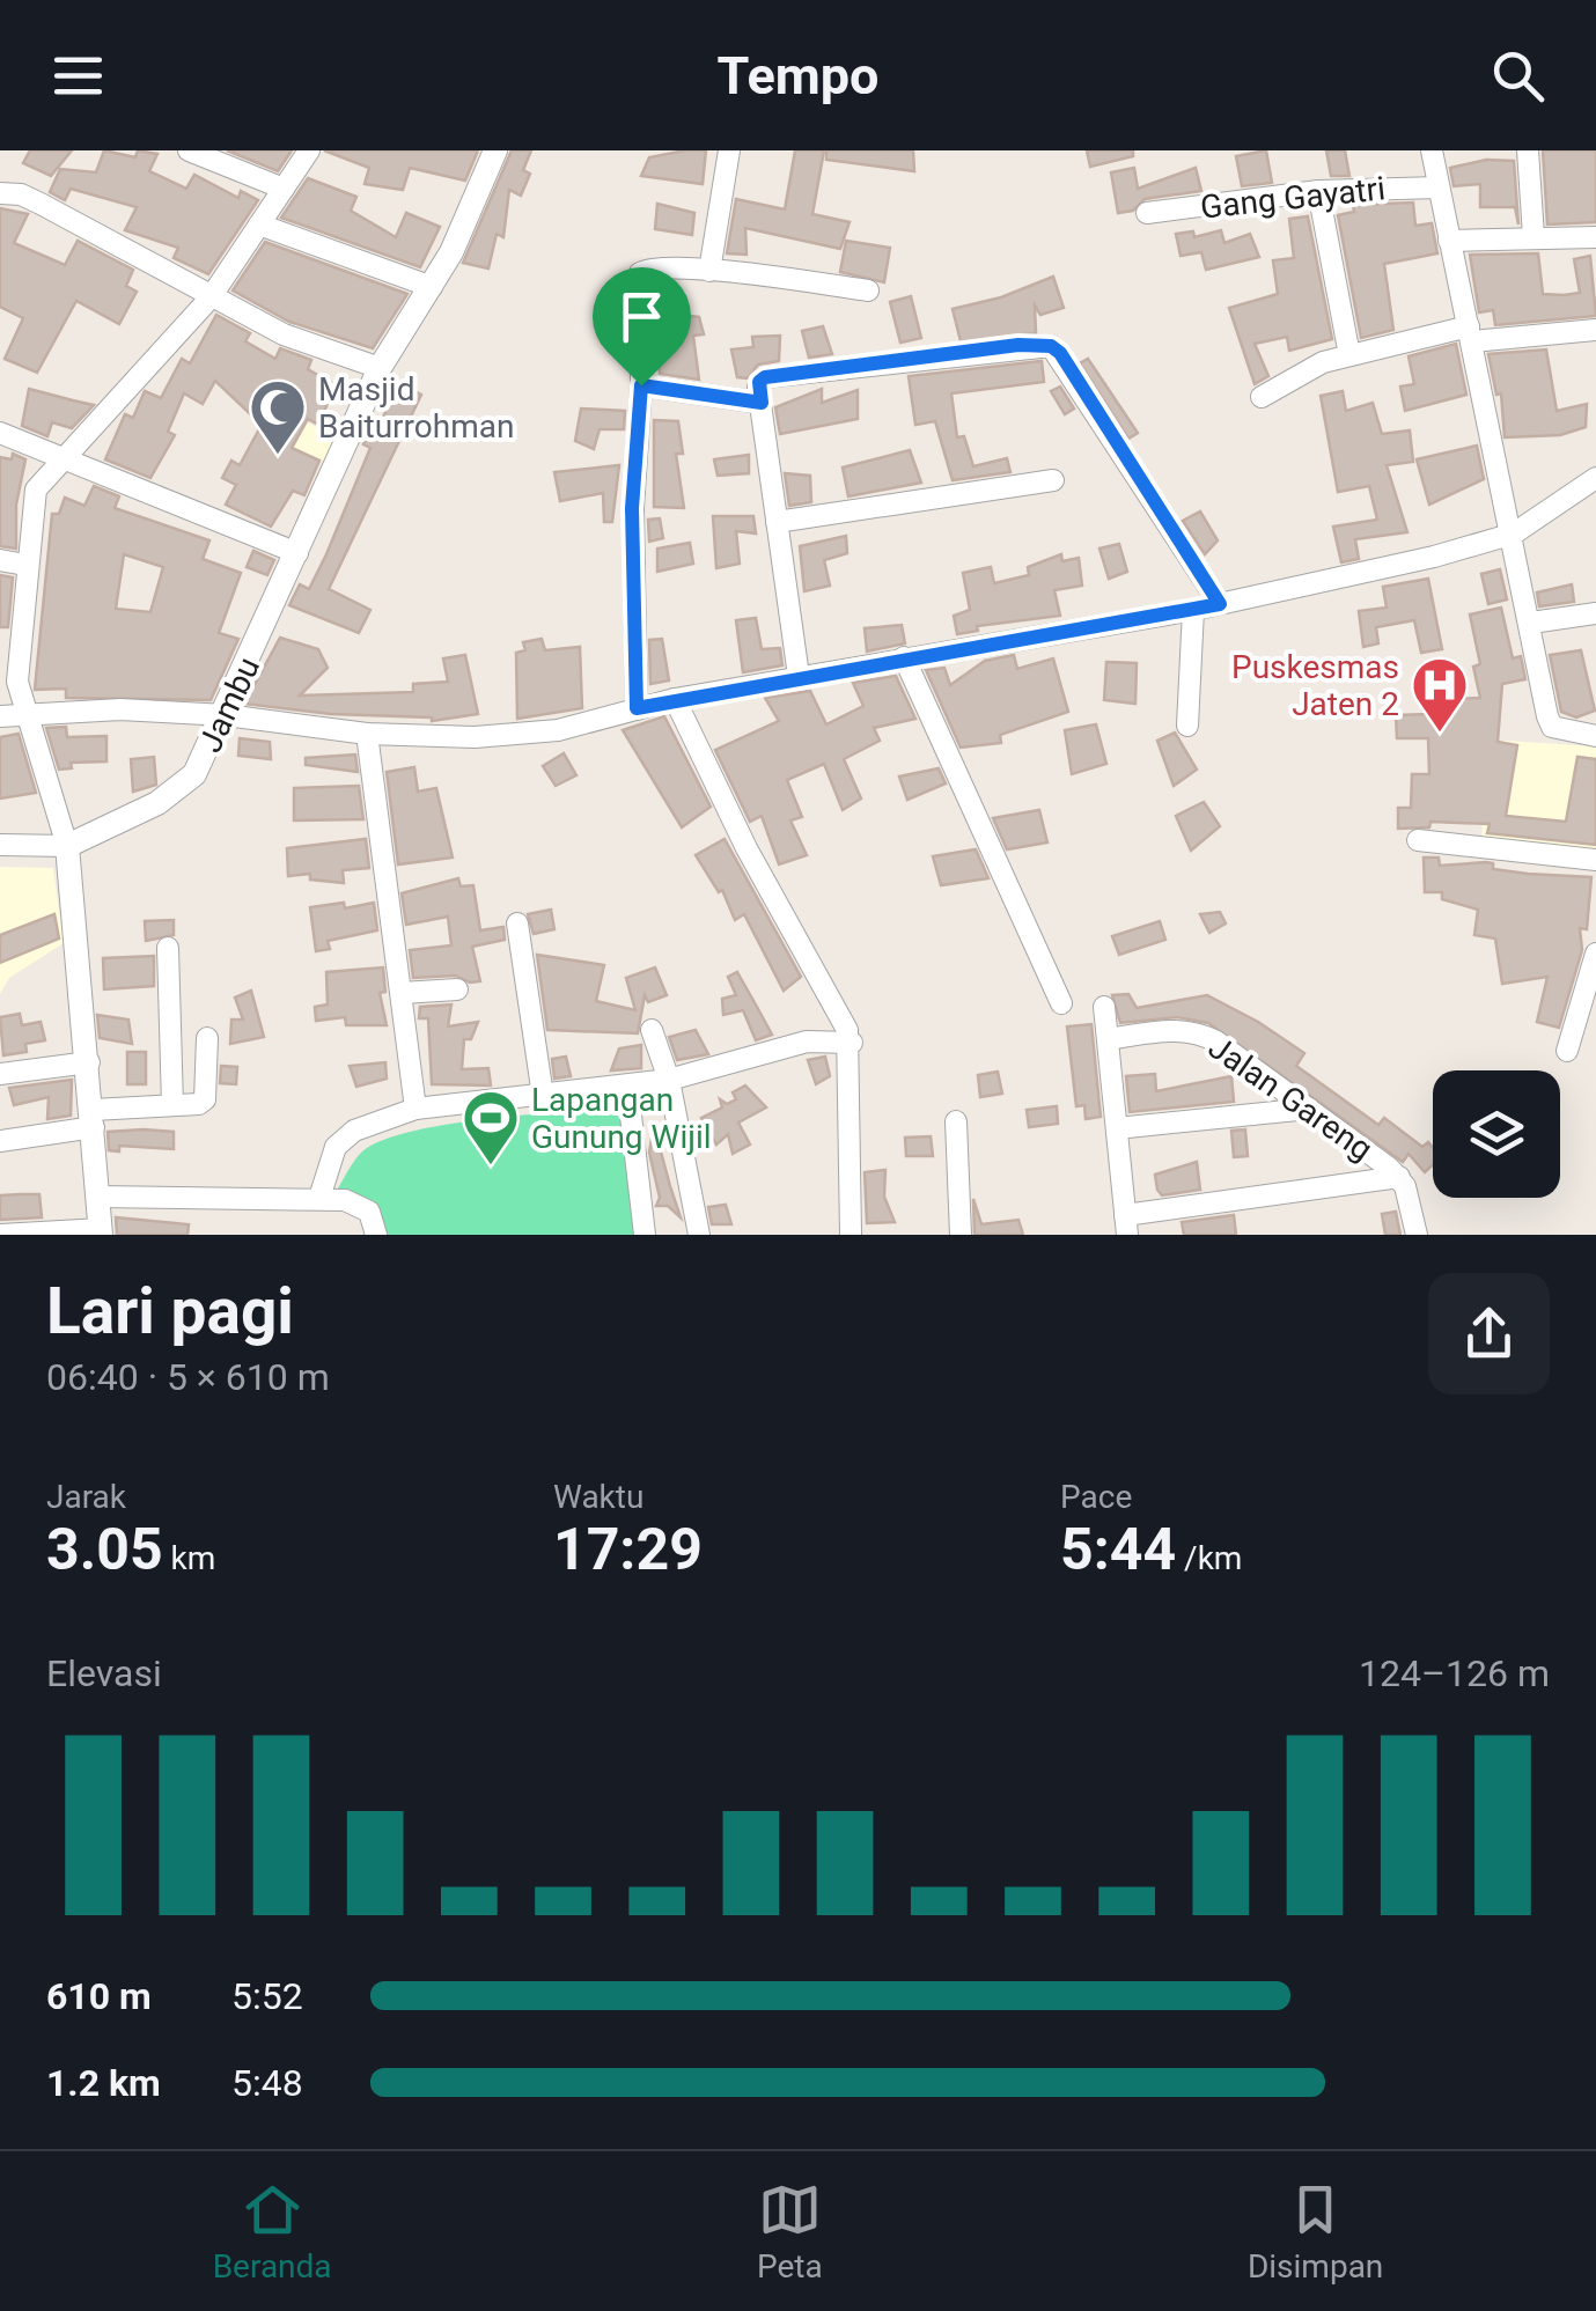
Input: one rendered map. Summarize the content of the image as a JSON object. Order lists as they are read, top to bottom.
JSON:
{
  "streets": {
    "street": ["Gang Gayatri", "Jambu", "Jalan Gareng"]
  },
  "places": {
    "mosque": ["Masjid Baiturrohman"],
    "hospital": ["Puskesmas Jaten 2"],
    "sports": ["Lapangan Gunung Wijil"]
  },
  "page": {
    "header": "Tempo",
    "heading": ["Lari pagi", "06:40 · 5 × 610 m"],
    "stats": [
      ["Jarak", "3.05 km"],
      ["Waktu", "17:29"],
      ["Pace", "5:44 /km"]
    ],
    "chart": ["Elevasi", "124–126 m"],
    "list": [
      {
        "name": "610 m",
        "note": "5:52"
      },
      {
        "name": "1.2 km",
        "note": "5:48"
      }
    ],
    "tabs": ["Beranda", "Peta", "Disimpan"]
  }
}
